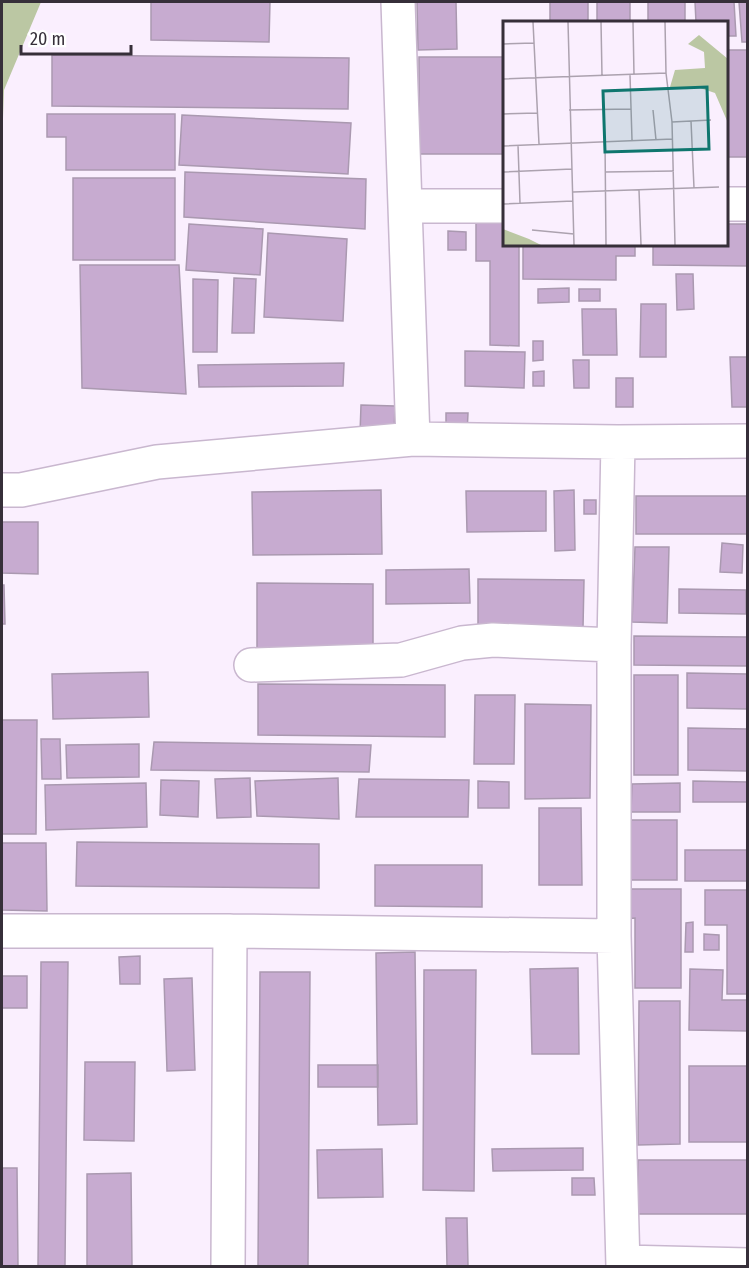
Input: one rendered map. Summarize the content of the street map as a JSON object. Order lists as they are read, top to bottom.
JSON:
{
  "scale_bar": "20 m"
}
